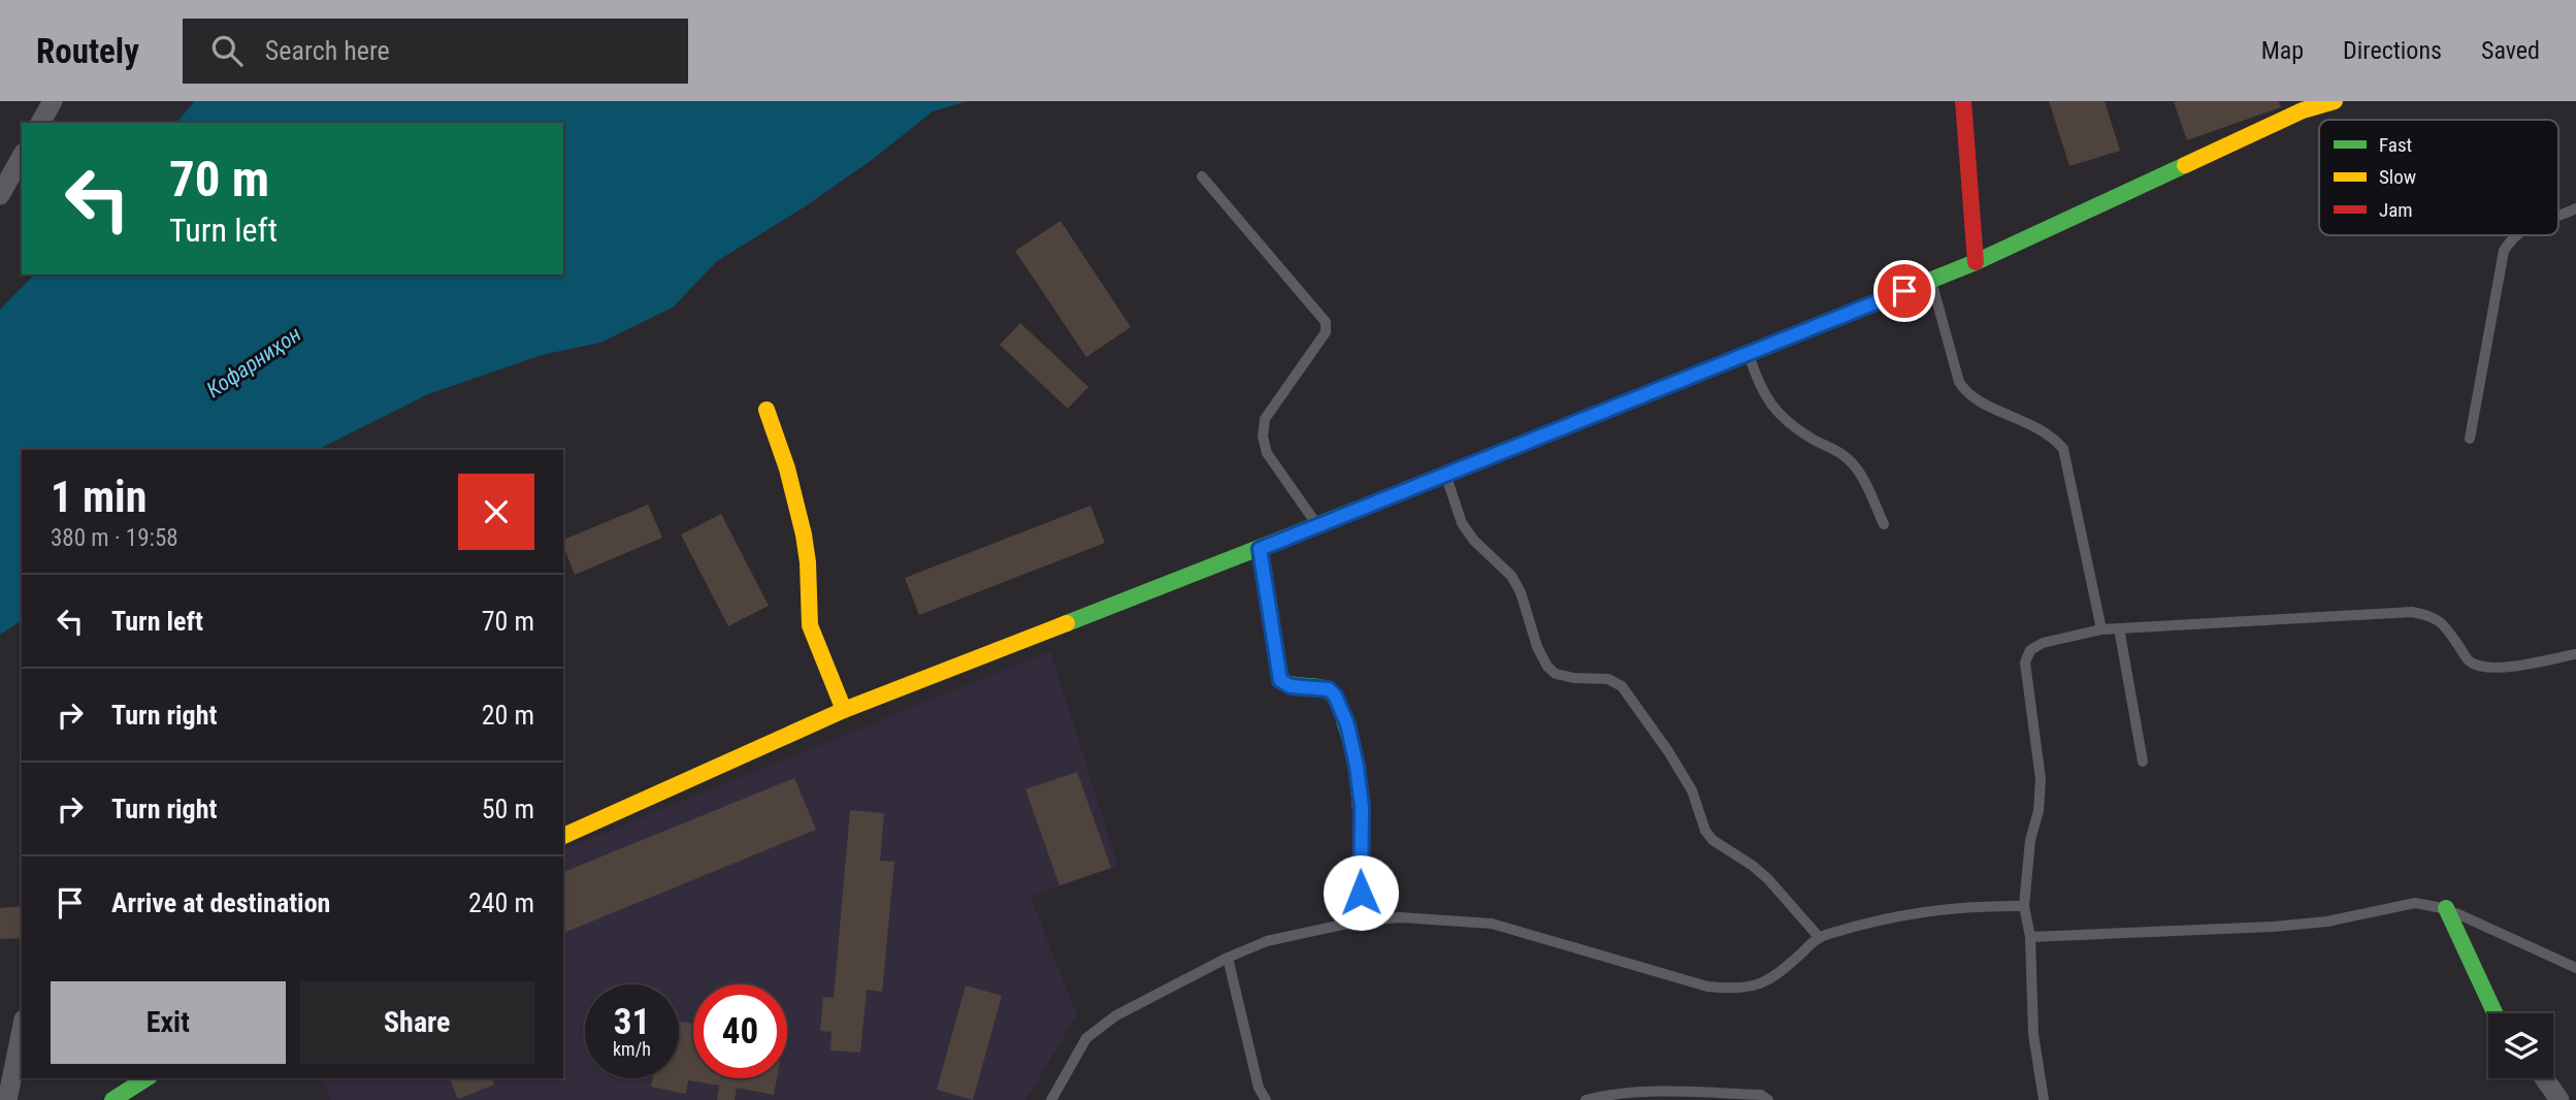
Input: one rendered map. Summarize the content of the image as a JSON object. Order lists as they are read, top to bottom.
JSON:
{
  "water": ["Кофарниҳон"],
  "legend": ["Fast", "Slow", "Jam"],
  "page": {
    "header": "Routely",
    "search": "Search here",
    "nav": ["Map", "Directions", "Saved"],
    "turn": ["70 m", "Turn left"],
    "heading": ["1 min", "380 m · 19:58"],
    "list": [
      {
        "name": "Turn left",
        "value": "70 m"
      },
      {
        "name": "Turn right",
        "value": "20 m"
      },
      {
        "name": "Turn right",
        "value": "50 m"
      },
      {
        "name": "Arrive at destination",
        "value": "240 m"
      }
    ],
    "buttons": ["Exit", "Share"],
    "speed": "31 km/h",
    "limit": "40"
  }
}
